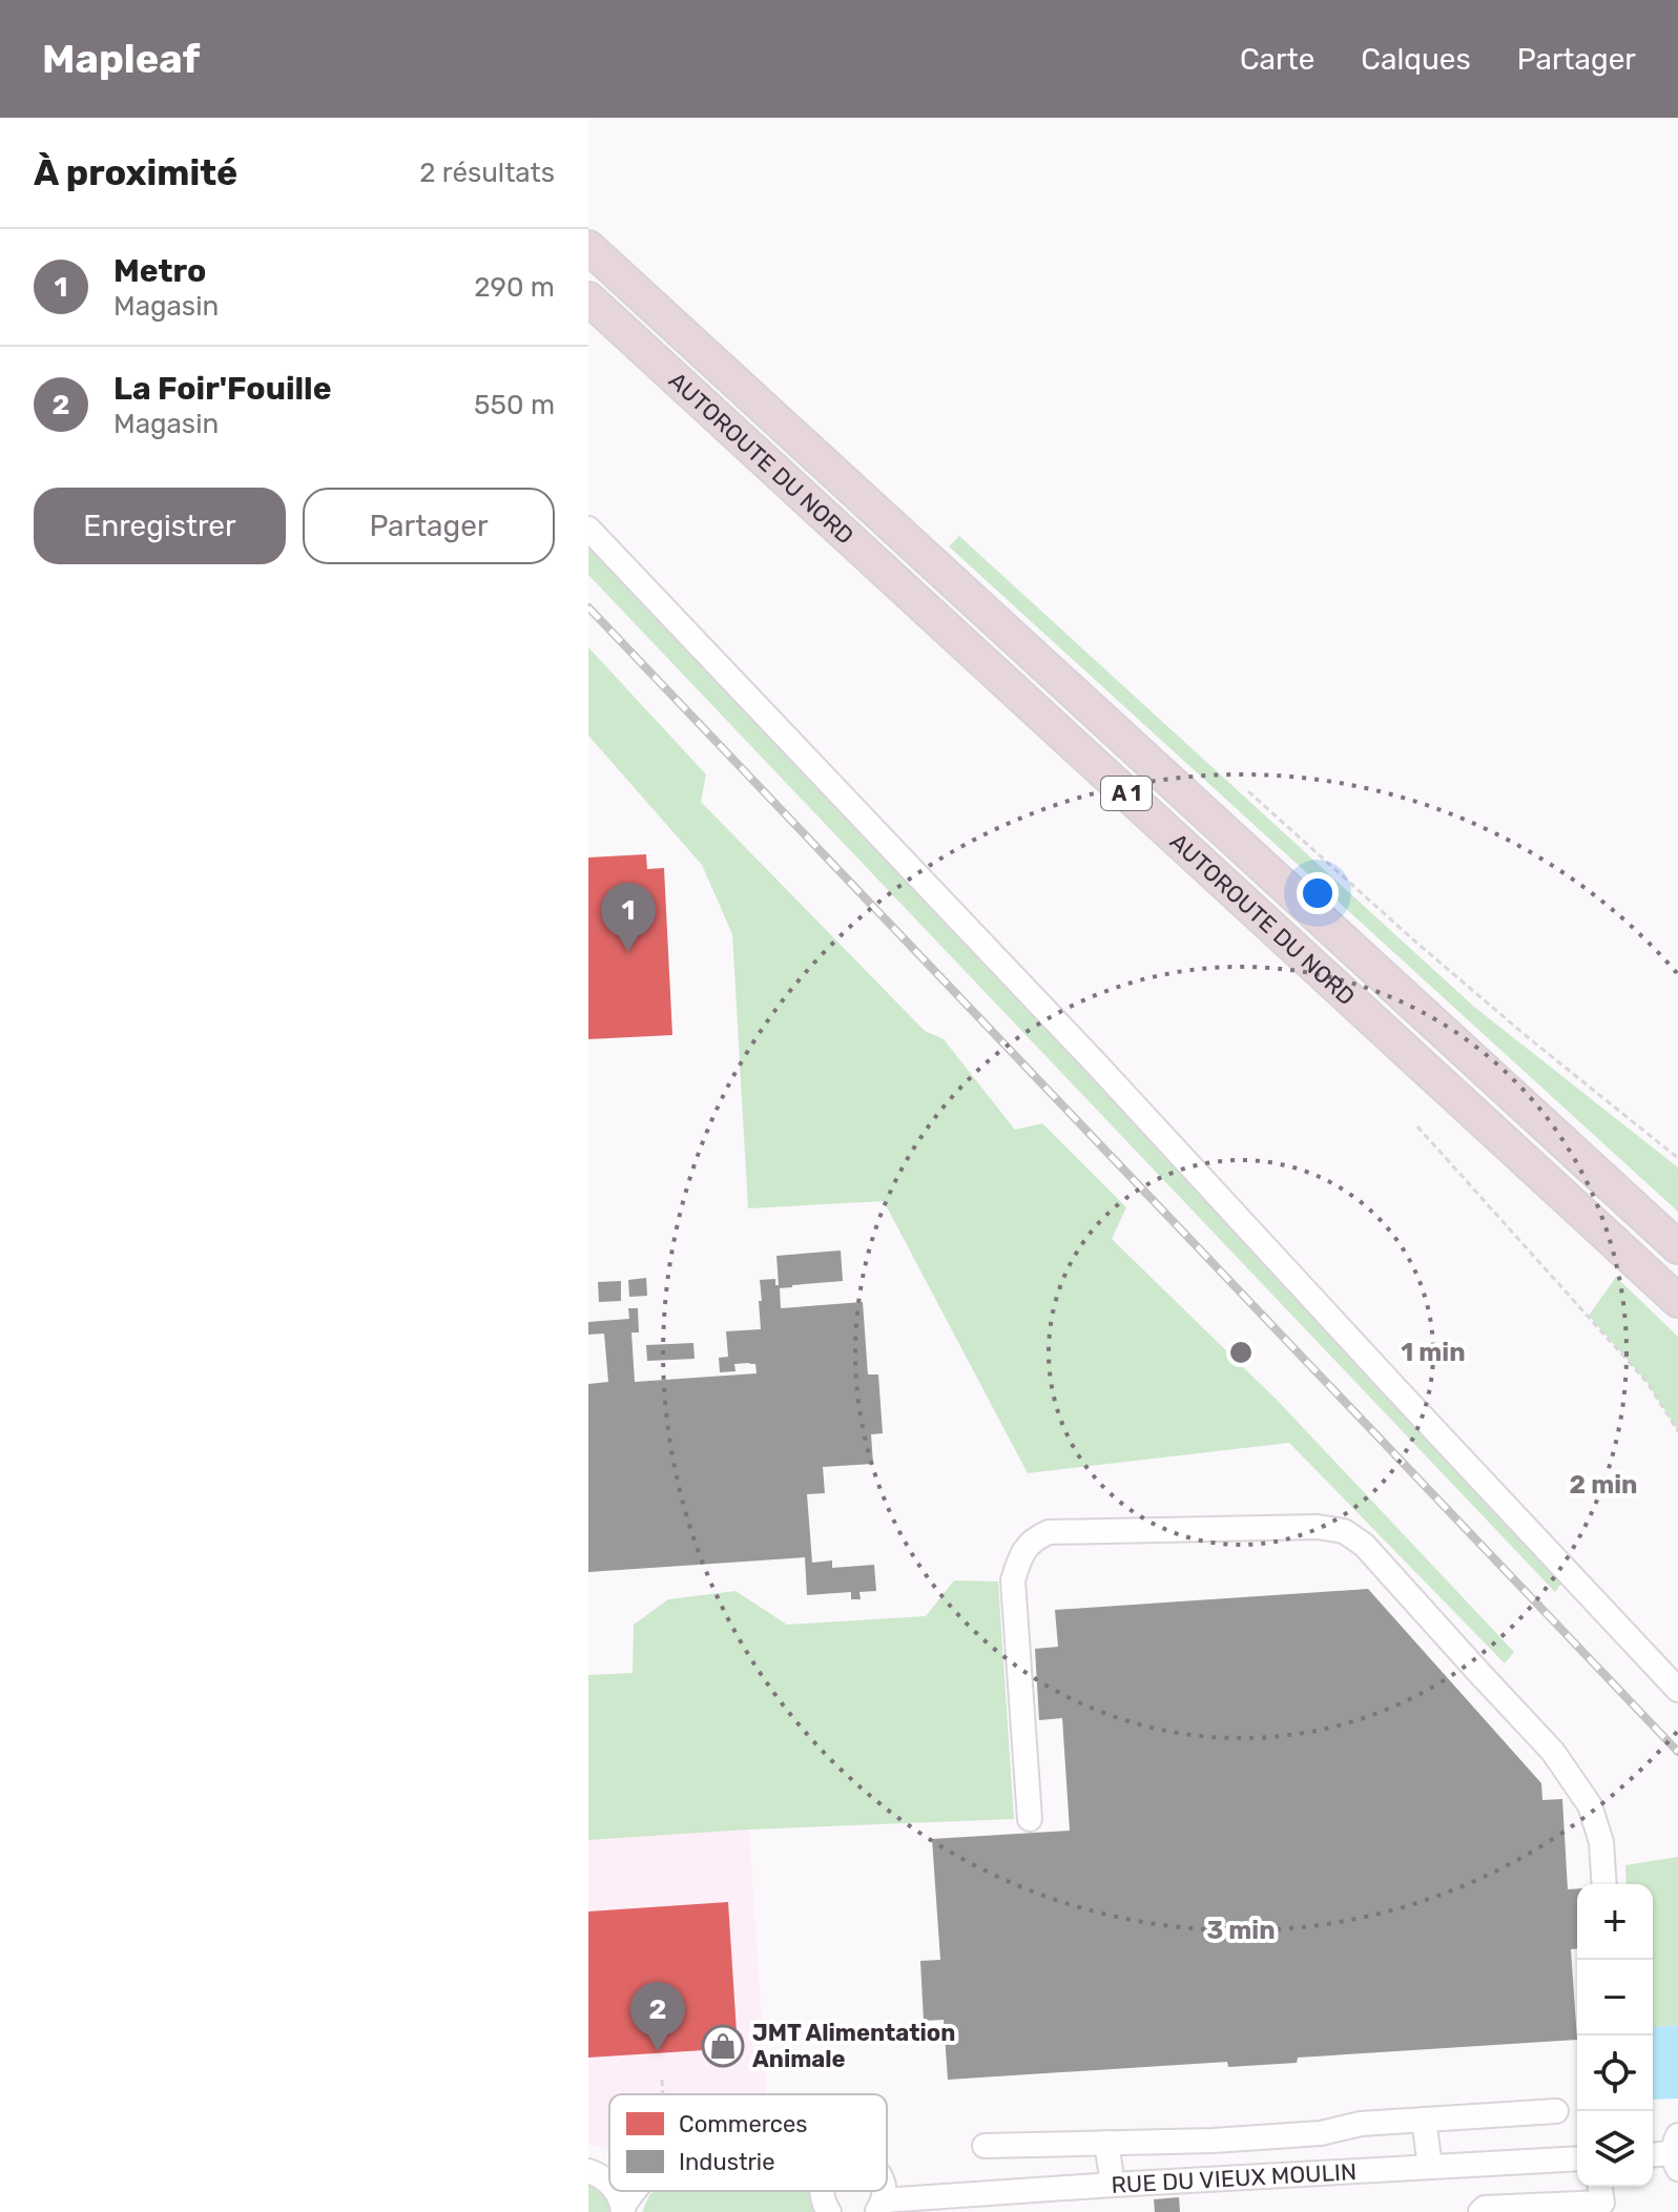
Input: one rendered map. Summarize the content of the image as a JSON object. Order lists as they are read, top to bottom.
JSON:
{
  "streets": {
    "highway": ["AUTOROUTE DU NORD", "A 1"],
    "street": ["RUE DU VIEUX MOULIN"]
  },
  "places": {
    "shop": ["JMT Alimentation Animale"]
  },
  "legend": ["Commerces", "Industrie"],
  "page": {
    "header": "Mapleaf",
    "nav": ["Carte", "Calques", "Partager"],
    "heading": ["À proximité", "2 résultats"],
    "list": [
      {
        "mark": "1",
        "name": "Metro",
        "note": "Magasin",
        "value": "290 m"
      },
      {
        "mark": "2",
        "name": "La Foir'Fouille",
        "note": "Magasin",
        "value": "550 m"
      }
    ],
    "buttons": ["Enregistrer", "Partager"],
    "pins": ["1", "2"],
    "map_buttons": ["+", "−"]
  },
  "rings": ["1 min", "2 min", "3 min"]
}
